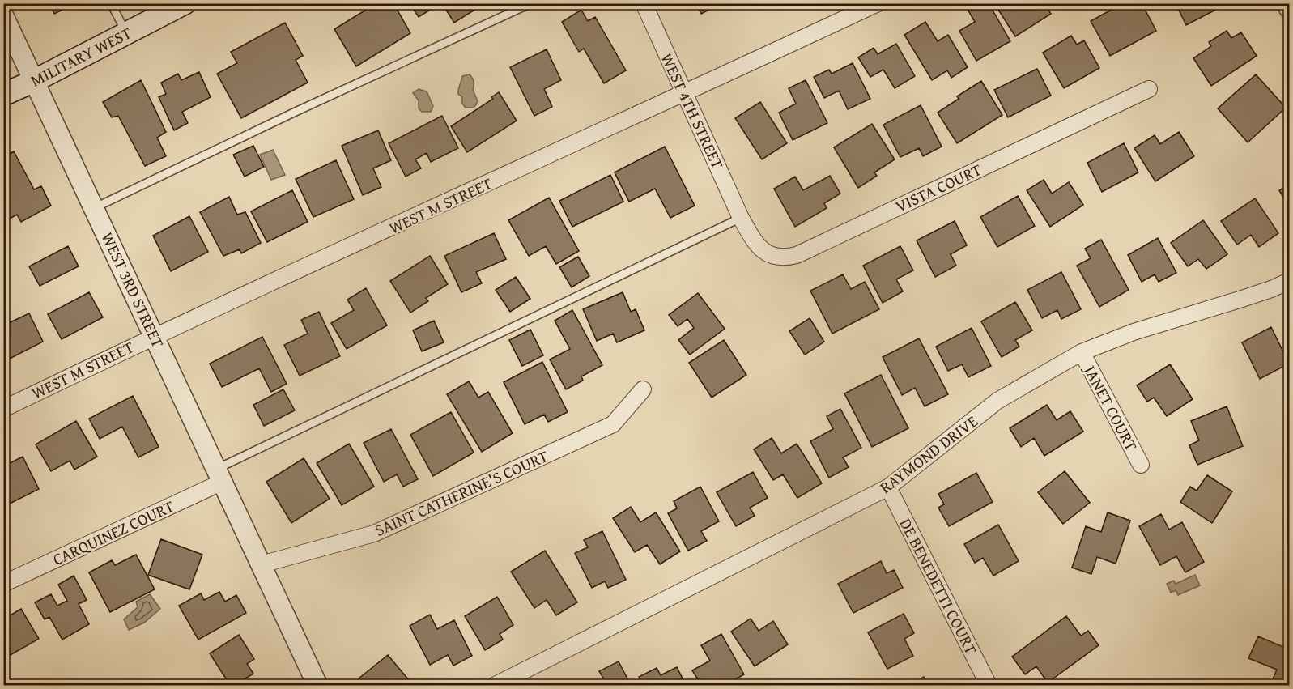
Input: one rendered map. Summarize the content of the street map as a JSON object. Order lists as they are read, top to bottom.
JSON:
{
  "streets": {
    "main road": ["MILITARY WEST"],
    "street": [
      "WEST 4TH STREET",
      "VISTA COURT",
      "WEST M STREET",
      "WEST 3RD STREET",
      "JANET COURT",
      "RAYMOND DRIVE",
      "SAINT CATHERINE'S COURT",
      "CARQUINEZ COURT",
      "DE BENEDETTI COURT"
    ]
  },
  "crossings": [
    ["MILITARY WEST", "WEST 3RD STREET"],
    ["WEST 4TH STREET", "VISTA COURT"],
    ["WEST 4TH STREET", "WEST M STREET"],
    ["WEST M STREET", "WEST 3RD STREET"],
    ["WEST 3RD STREET", "SAINT CATHERINE'S COURT"],
    ["WEST 3RD STREET", "CARQUINEZ COURT"],
    ["JANET COURT", "RAYMOND DRIVE"],
    ["RAYMOND DRIVE", "DE BENEDETTI COURT"]
  ]
}
